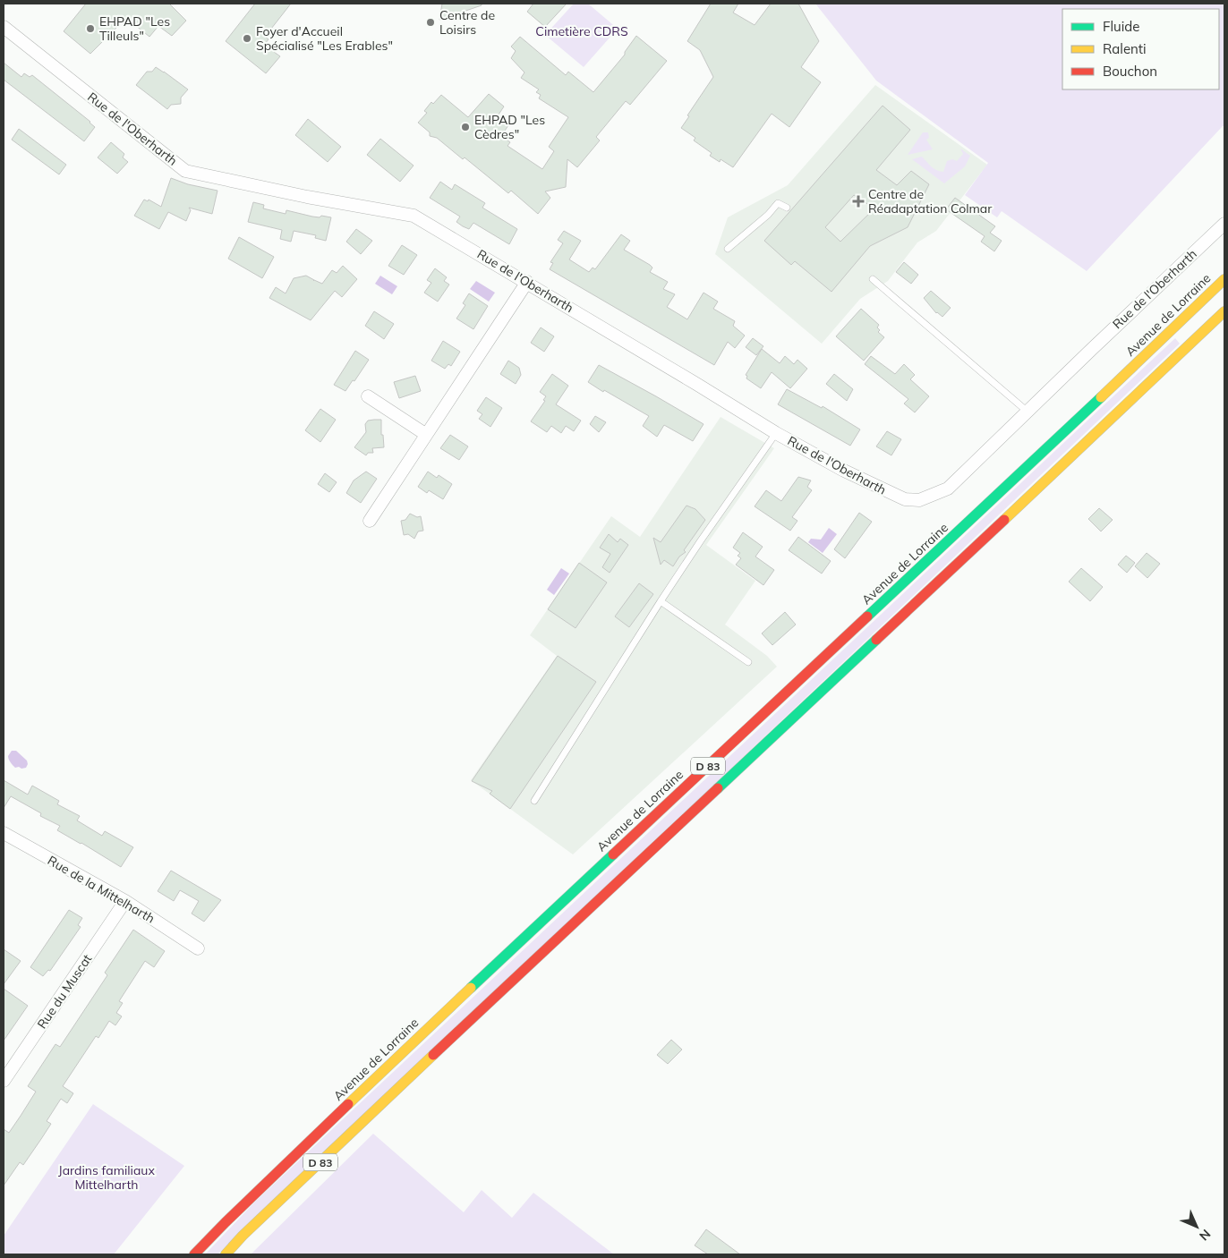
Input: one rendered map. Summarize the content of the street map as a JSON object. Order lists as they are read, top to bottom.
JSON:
{
  "streets": {
    "main road": ["Avenue de Lorraine", "D 83"],
    "street": ["Rue de l'Oberharth", "Rue de la Mittelharth", "Rue du Muscat"]
  },
  "crossings": [
    ["Rue de la Mittelharth", "Rue du Muscat"]
  ],
  "parks": ["Cimetière CDRS", "Jardins familiaux Mittelharth"],
  "places": {
    "other": [
      "Centre de Loisirs",
      "EHPAD \"Les Tilleuls\"",
      "Foyer d'Accueil Spécialisé \"Les Erables\"",
      "EHPAD \"Les Cèdres\""
    ],
    "health": ["Centre de Réadaptation Colmar"]
  },
  "legend": ["Fluide", "Ralenti", "Bouchon"],
  "north": "bottom right"
}
